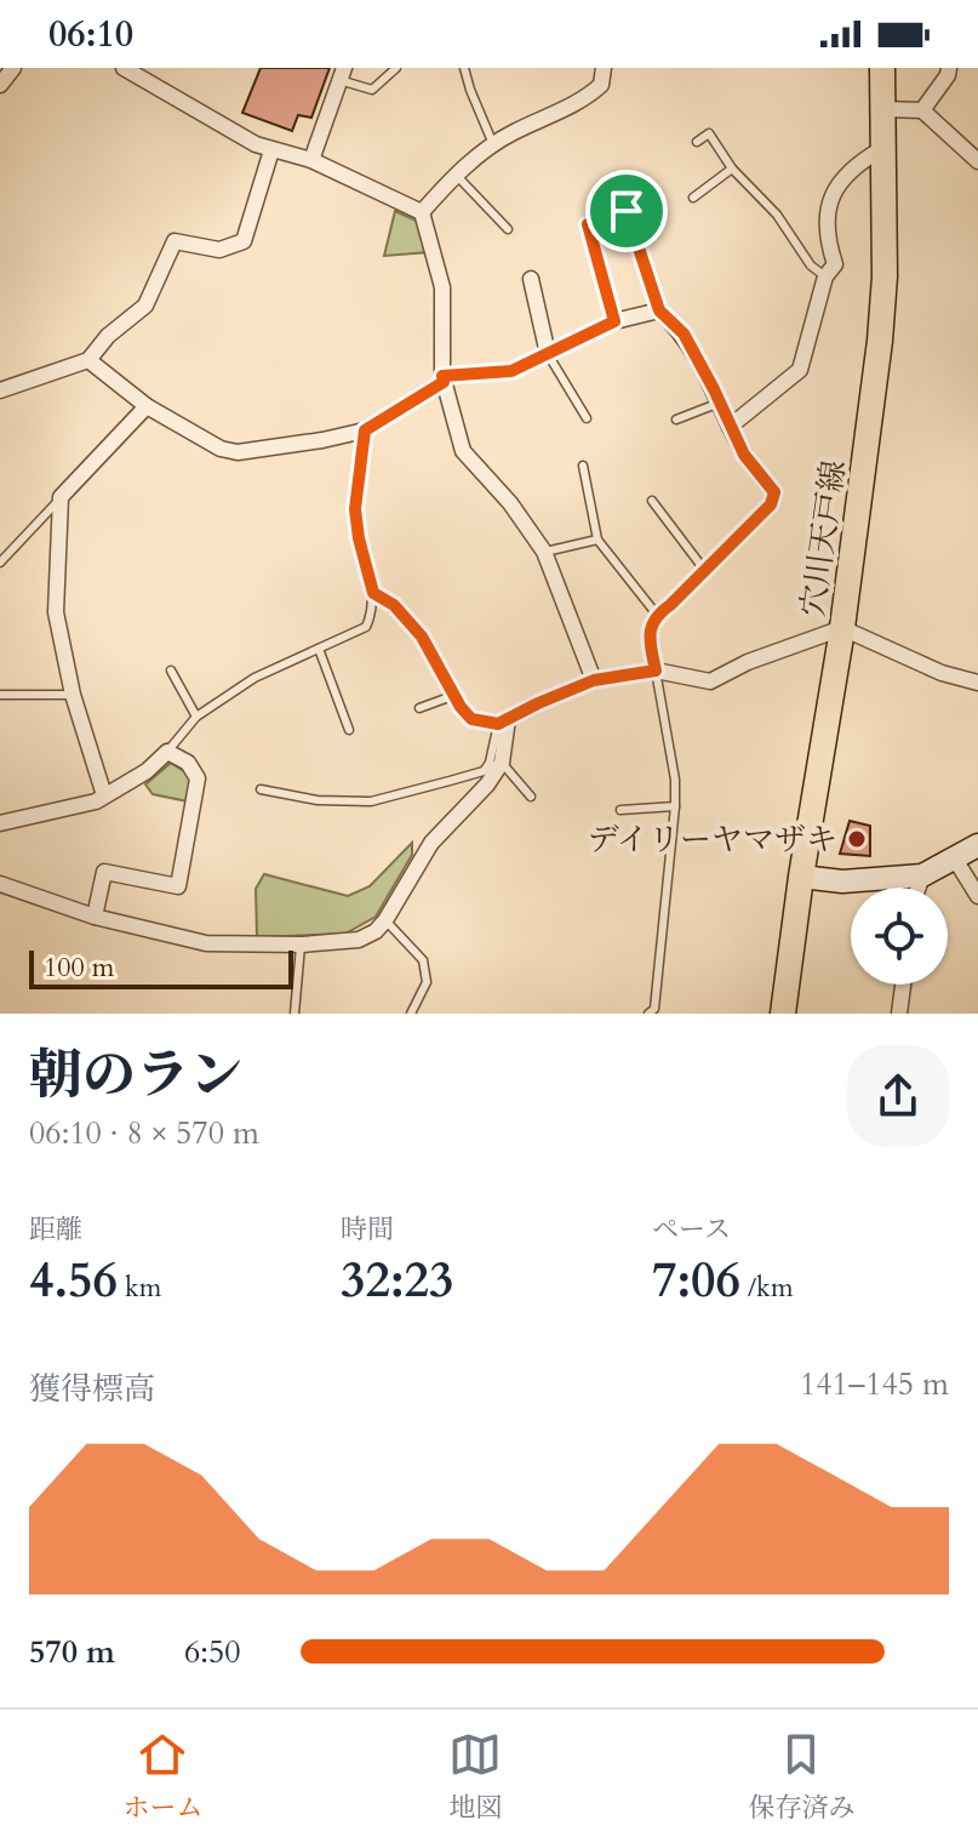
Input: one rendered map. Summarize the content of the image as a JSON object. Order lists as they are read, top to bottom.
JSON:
{
  "streets": {
    "main road": ["穴川天戸線"]
  },
  "places": ["デイリーヤマザキ"],
  "scale_bar": "100 m",
  "page": {
    "status": "06:10",
    "scale": "100 m",
    "heading": ["朝のラン", "06:10 · 8 × 570 m"],
    "stats": [
      ["距離", "4.56 km"],
      ["時間", "32:23"],
      ["ペース", "7:06 /km"]
    ],
    "chart": ["獲得標高", "141–145 m"],
    "list": [
      {
        "name": "570 m",
        "note": "6:50"
      }
    ],
    "tabs": ["ホーム", "地図", "保存済み"]
  }
}
